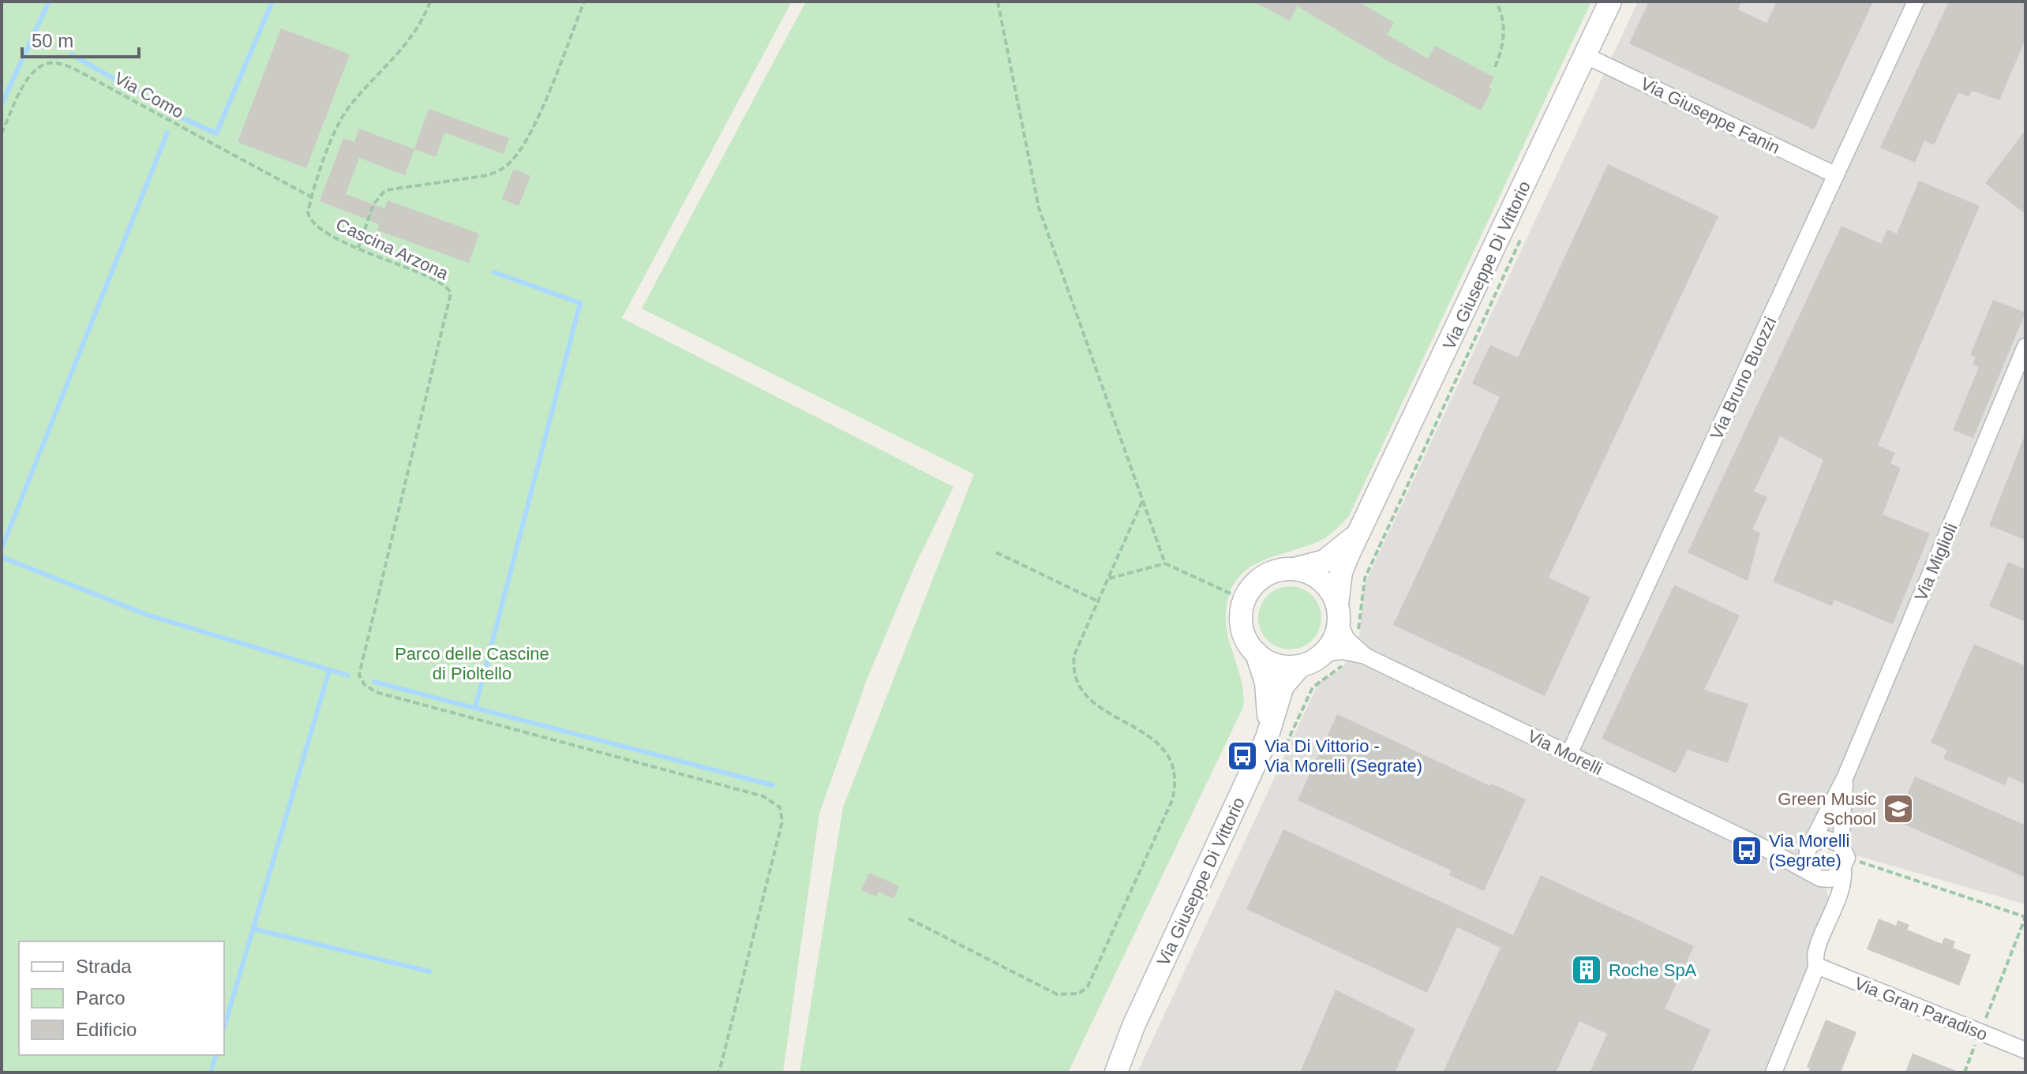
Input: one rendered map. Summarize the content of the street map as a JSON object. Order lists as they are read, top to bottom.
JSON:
{
  "streets": {
    "main road": ["Via Giuseppe Di Vittorio"],
    "street": [
      "Via Giuseppe Fanin",
      "Via Bruno Buozzi",
      "Via Miglioli",
      "Via Morelli",
      "Via Gran Paradiso"
    ],
    "path": ["Via Como", "Cascina Arzona"]
  },
  "crossings": [
    ["Via Como", "Cascina Arzona"],
    ["Via Giuseppe Fanin", "Via Giuseppe Di Vittorio"],
    ["Via Giuseppe Fanin", "Via Bruno Buozzi"],
    ["Via Giuseppe Di Vittorio", "Via Morelli"],
    ["Via Bruno Buozzi", "Via Morelli"]
  ],
  "parks": ["Parco delle Cascine di Pioltello"],
  "places": {
    "bus stop": ["Via Di Vittorio - Via Morelli (Segrate)", "Via Morelli (Segrate)"],
    "school or university": ["Green Music School"],
    "building": ["Roche SpA"]
  },
  "legend": ["Strada", "Parco", "Edificio"],
  "scale_bar": "50 m"
}
